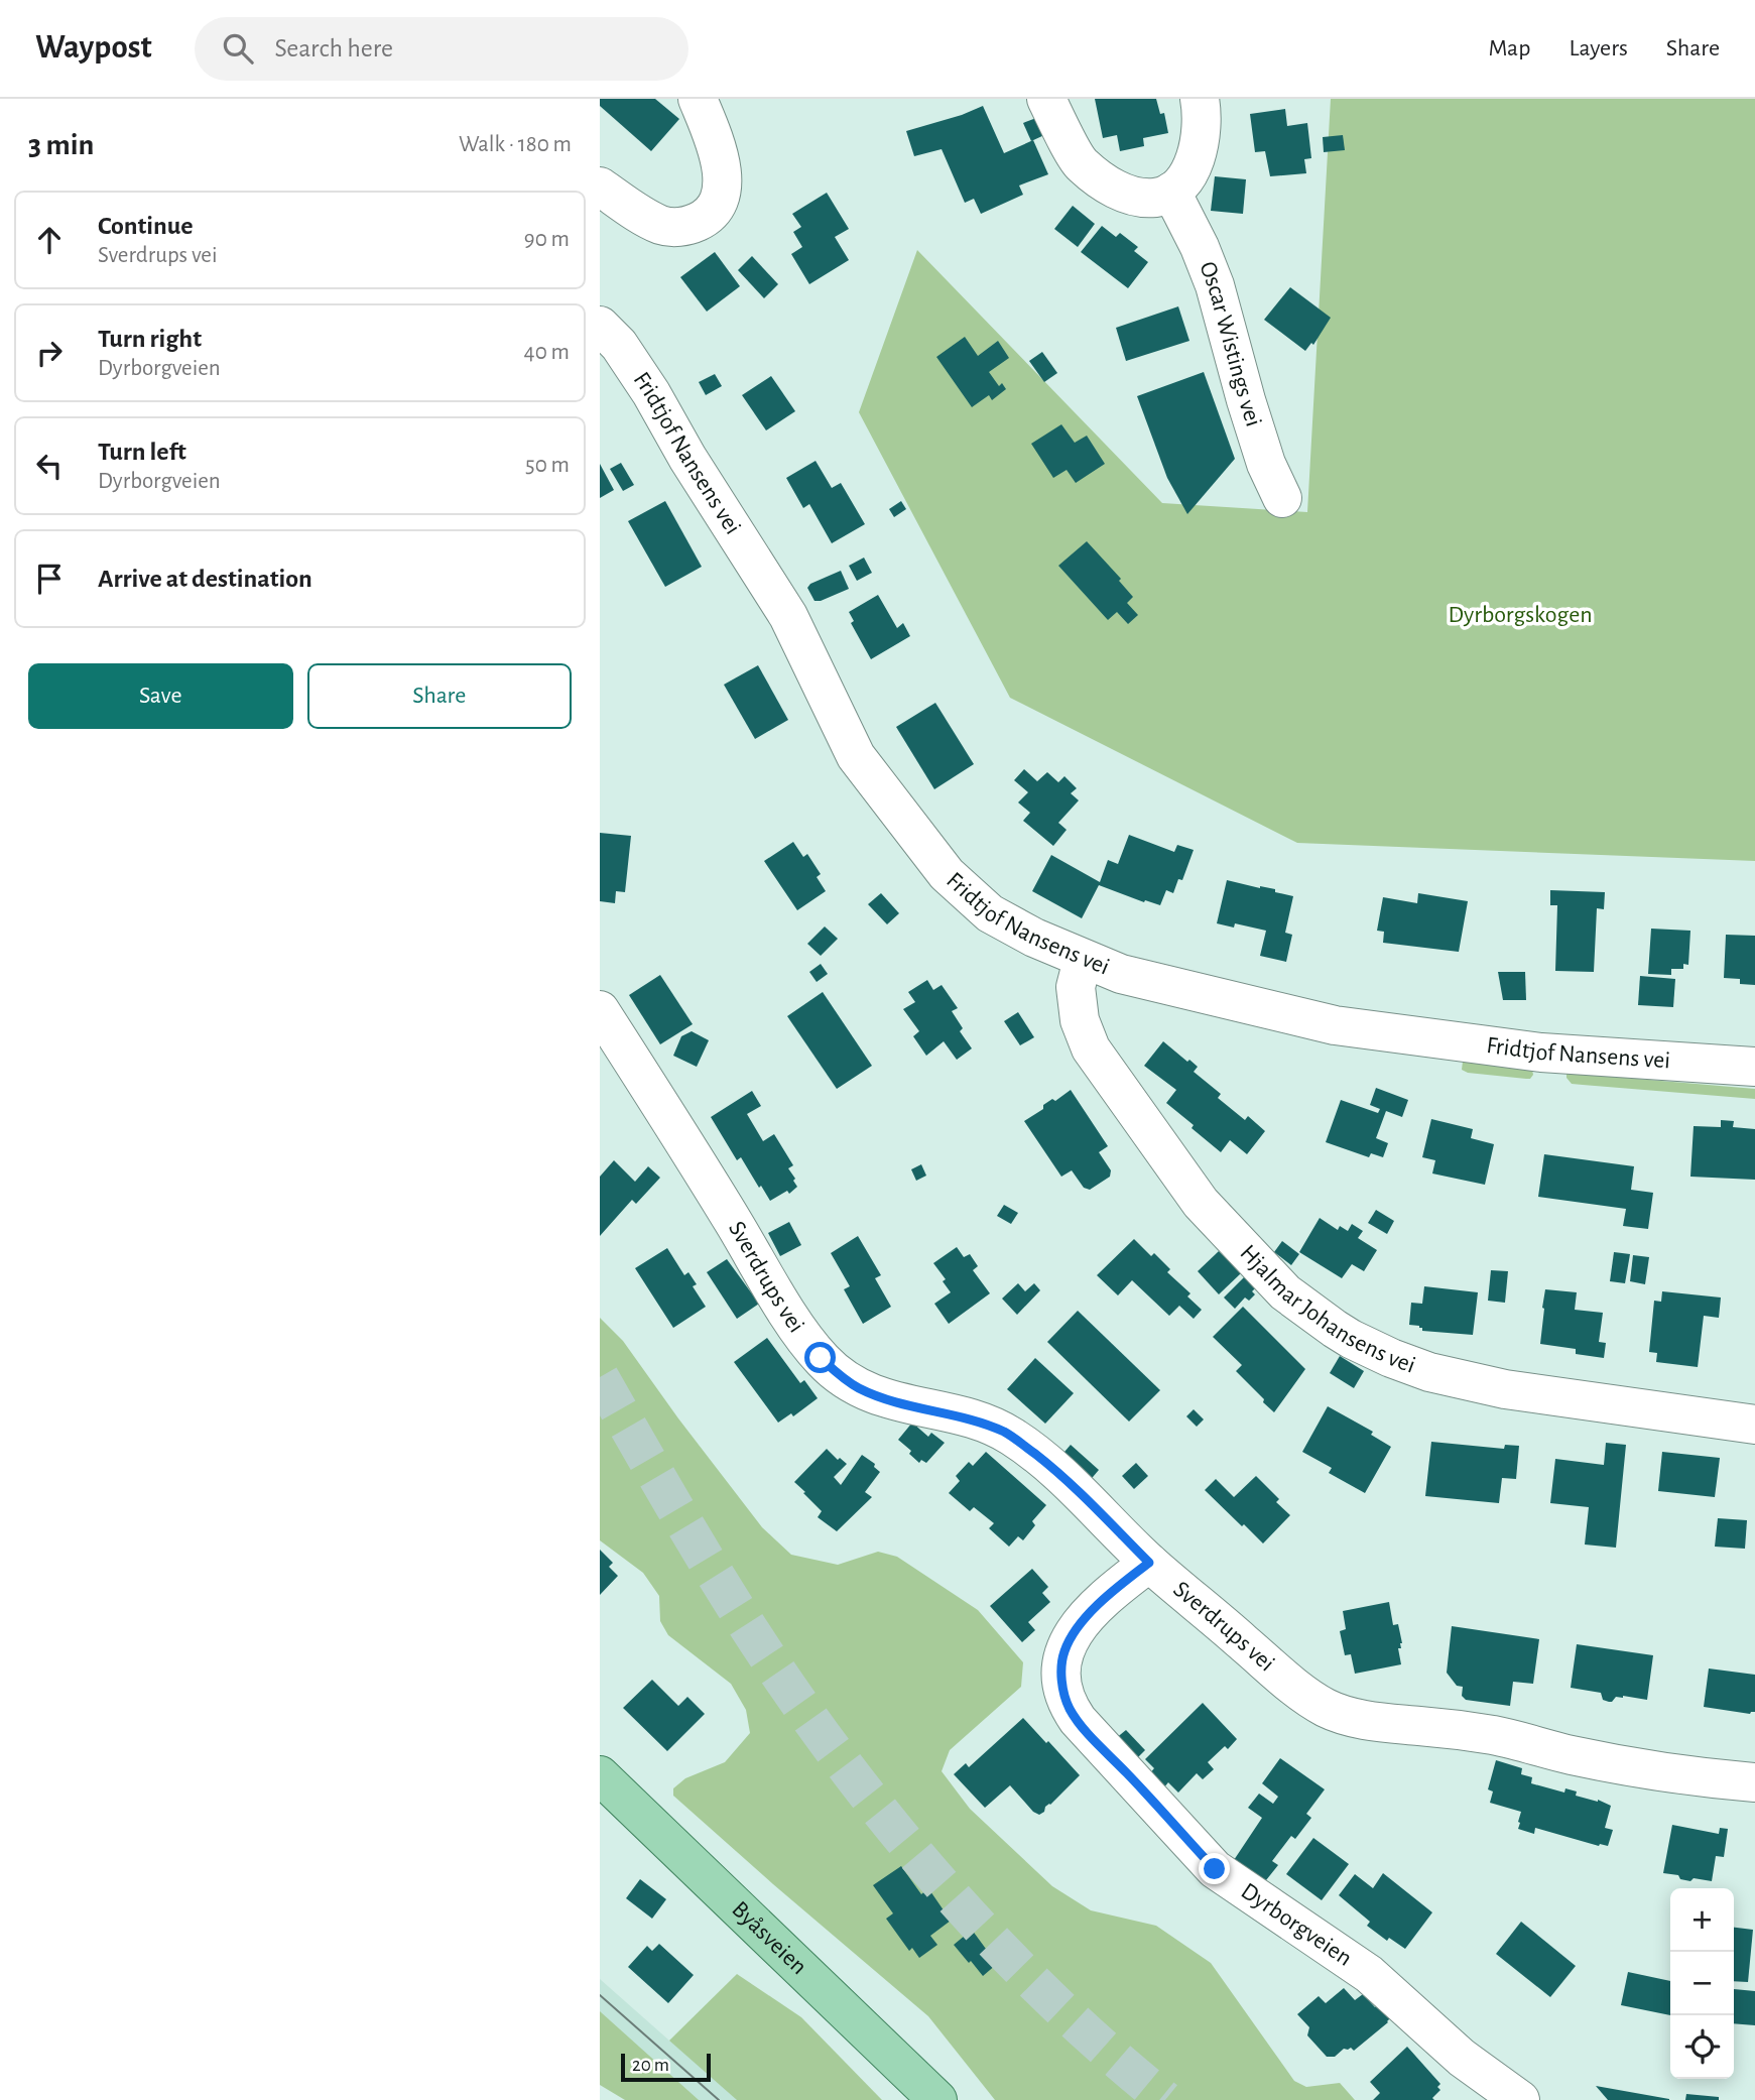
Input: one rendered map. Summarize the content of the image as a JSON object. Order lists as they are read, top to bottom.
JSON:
{
  "streets": {
    "main road": ["Byåsveien"],
    "street": [
      "Oscar Wistings vei",
      "Fridtjof Nansens vei",
      "Sverdrups vei",
      "Hjalmar Johansens vei",
      "Dyrborgveien"
    ]
  },
  "crossings": [
    ["Fridtjof Nansens vei", "Hjalmar Johansens vei"],
    ["Sverdrups vei", "Dyrborgveien"]
  ],
  "parks": ["Dyrborgskogen"],
  "scale_bar": "20 m",
  "page": {
    "header": "Waypost",
    "search": "Search here",
    "nav": ["Map", "Layers", "Share"],
    "heading": ["3 min", "Walk · 180 m"],
    "list": [
      ["Continue", "Sverdrups vei", "90 m"],
      ["Turn right", "Dyrborgveien", "40 m"],
      ["Turn left", "Dyrborgveien", "50 m"],
      "Arrive at destination"
    ],
    "buttons": ["Save", "Share"],
    "map_buttons": ["+", "−"],
    "scale": "20 m"
  }
}
